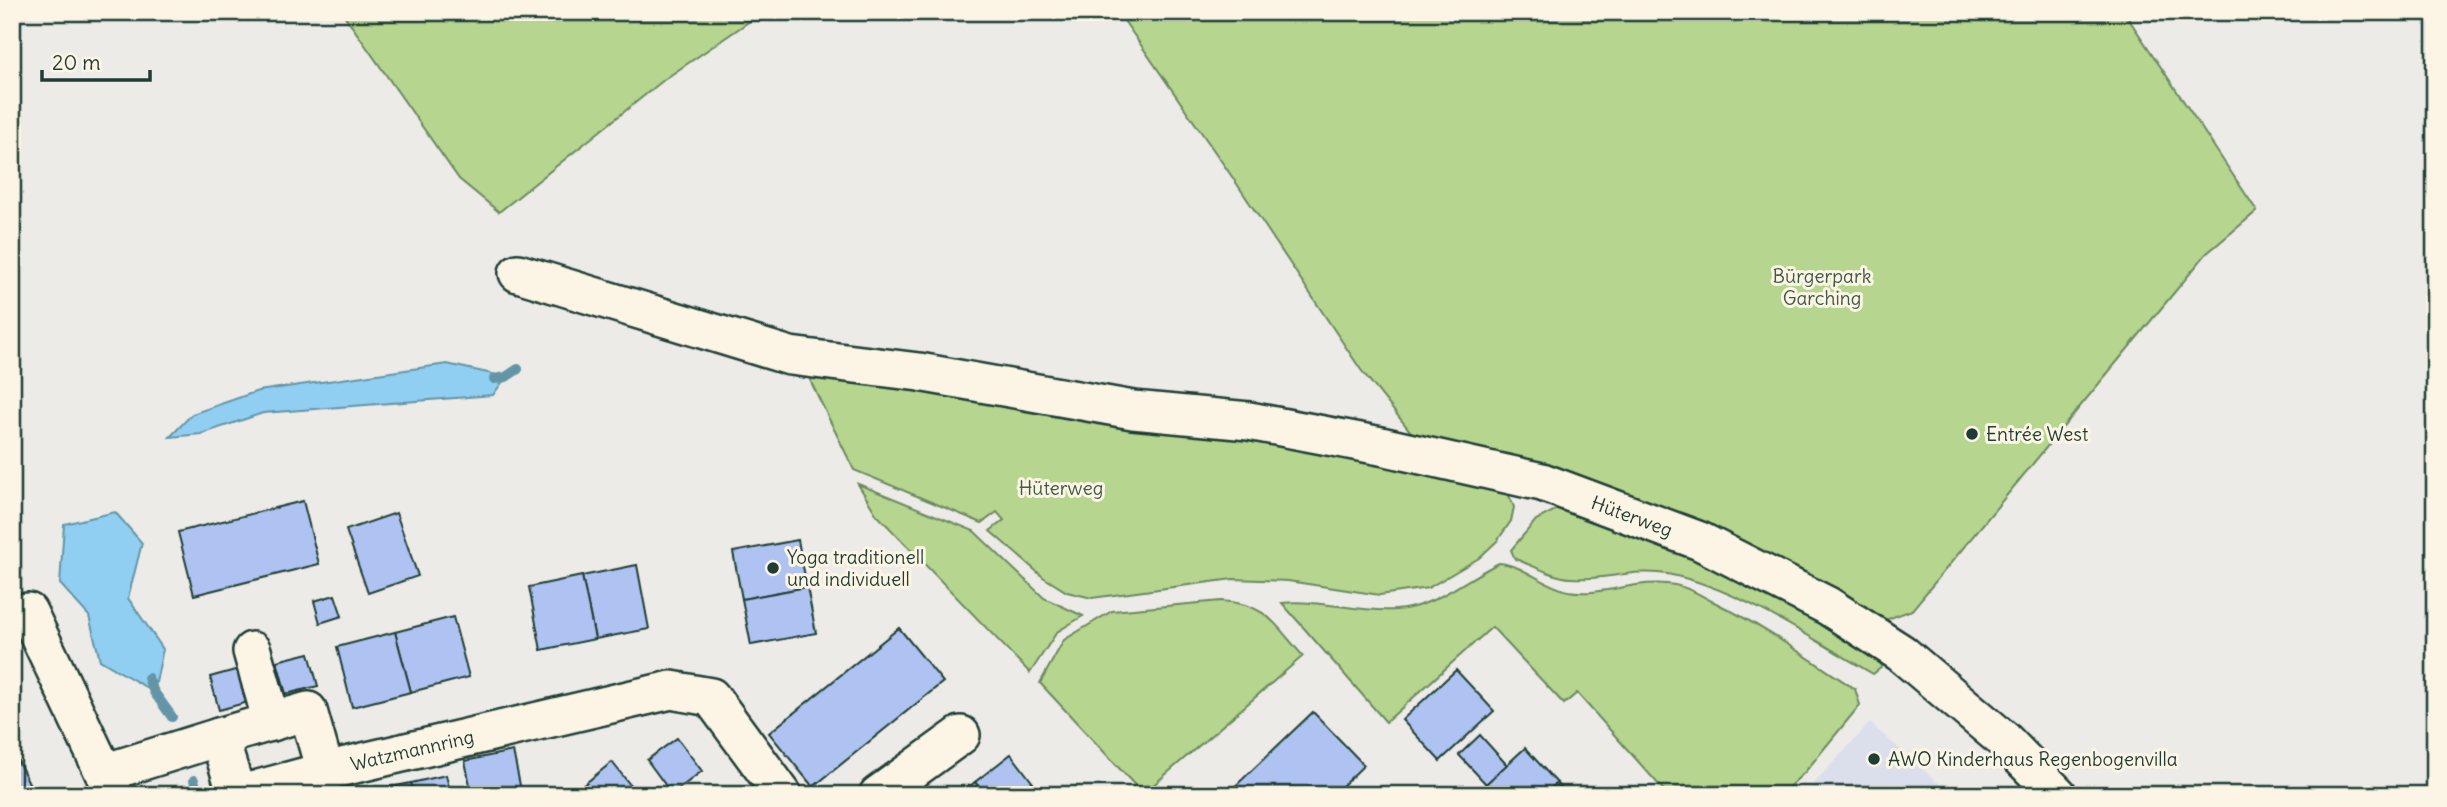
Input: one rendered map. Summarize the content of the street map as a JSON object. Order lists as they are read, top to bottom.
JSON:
{
  "streets": {
    "street": ["Hüterweg", "Watzmannring"]
  },
  "parks": ["Bürgerpark Garching", "Hüterweg"],
  "places": ["Entrée West", "Yoga traditionell und individuell", "AWO Kinderhaus Regenbogenvilla"],
  "scale_bar": "20 m"
}
